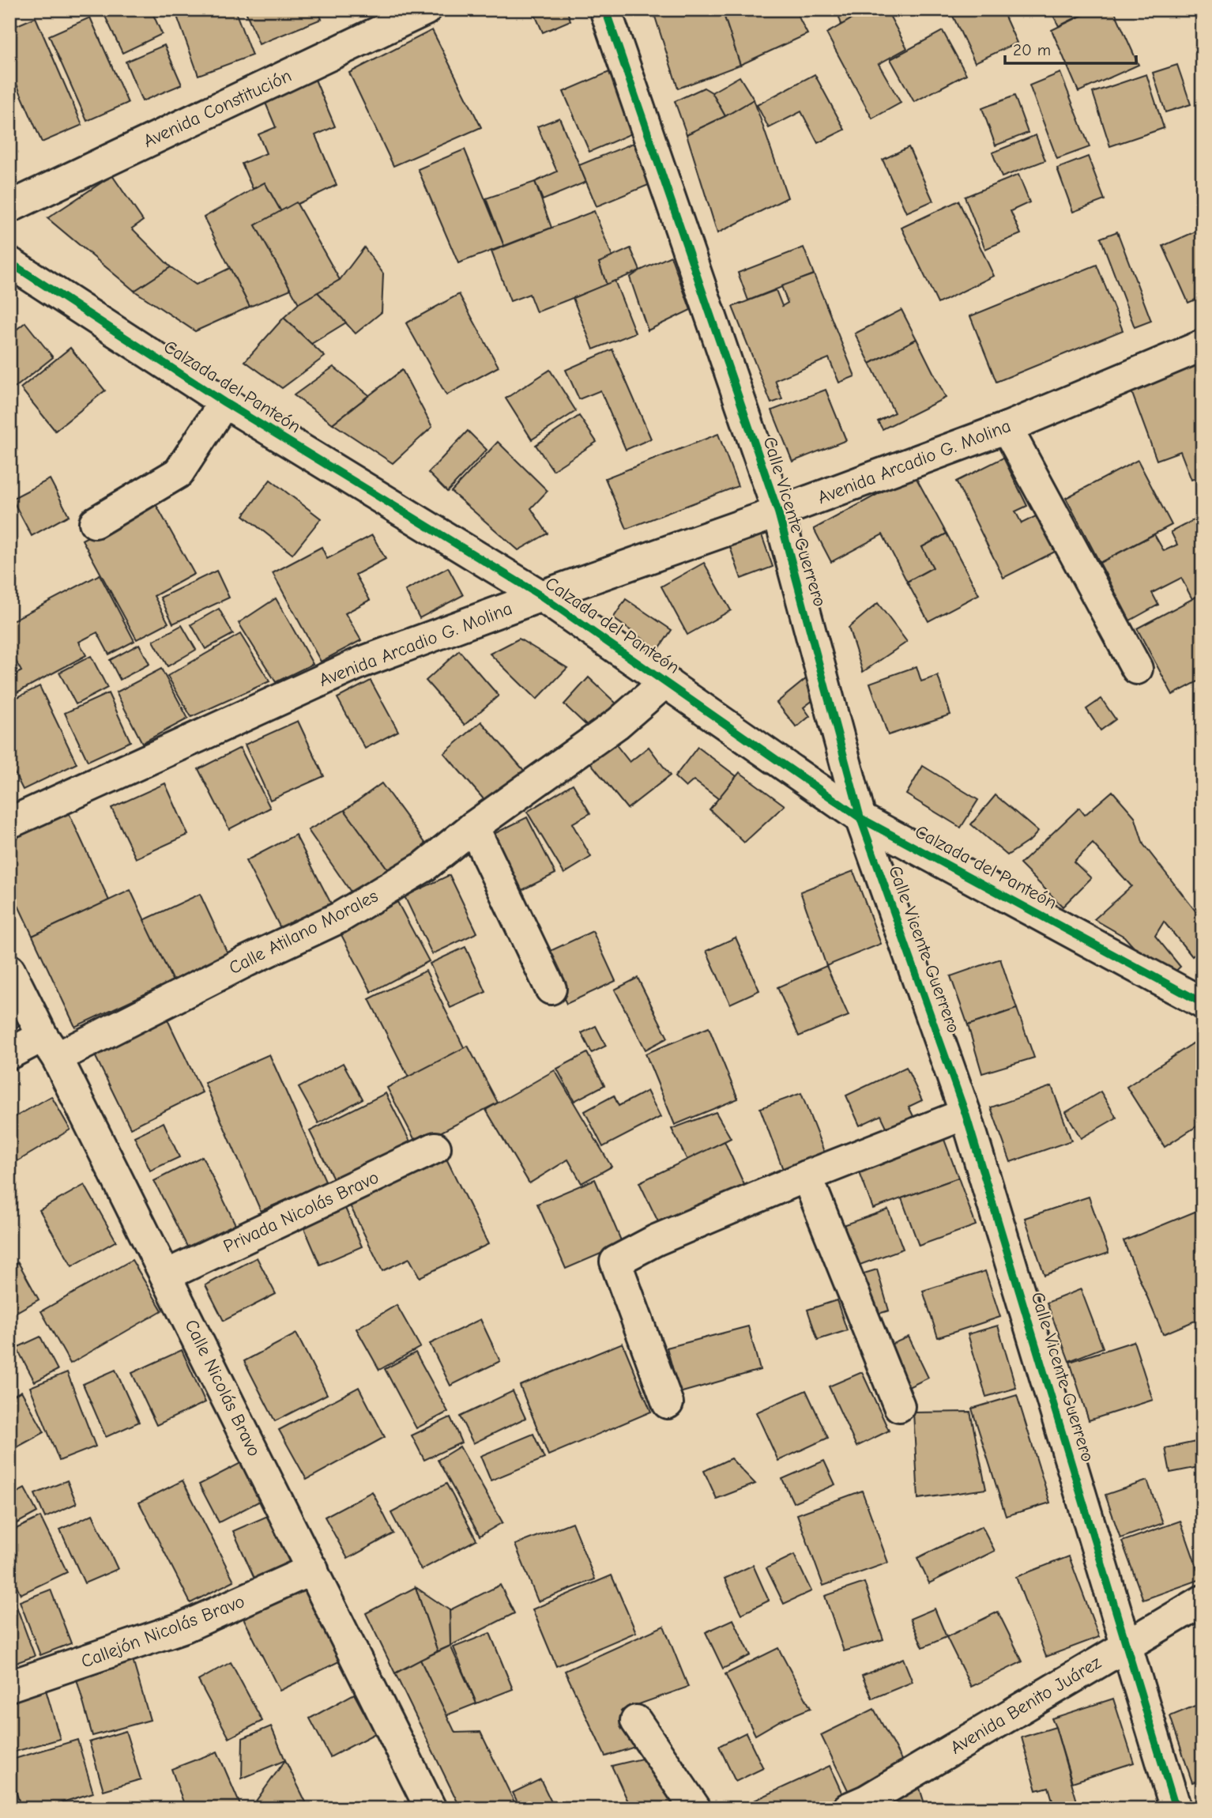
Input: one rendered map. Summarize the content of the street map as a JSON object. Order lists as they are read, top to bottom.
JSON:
{
  "streets": {
    "street": [
      "Avenida Constitución",
      "Calzada del Panteón",
      "Avenida Arcadio G. Molina",
      "Calle Vicente Guerrero",
      "Calle Atilano Morales",
      "Privada Nicolás Bravo",
      "Calle Nicolás Bravo",
      "Callejón Nicolás Bravo",
      "Avenida Benito Juárez"
    ]
  },
  "crossings": [
    ["Calzada del Panteón", "Avenida Arcadio G. Molina"],
    ["Calzada del Panteón", "Calle Vicente Guerrero"],
    ["Calzada del Panteón", "Calle Atilano Morales"],
    ["Avenida Arcadio G. Molina", "Calle Vicente Guerrero"],
    ["Calle Vicente Guerrero", "Avenida Benito Juárez"],
    ["Calle Atilano Morales", "Calle Nicolás Bravo"],
    ["Privada Nicolás Bravo", "Calle Nicolás Bravo"],
    ["Calle Nicolás Bravo", "Callejón Nicolás Bravo"]
  ],
  "scale_bar": "20 m"
}
